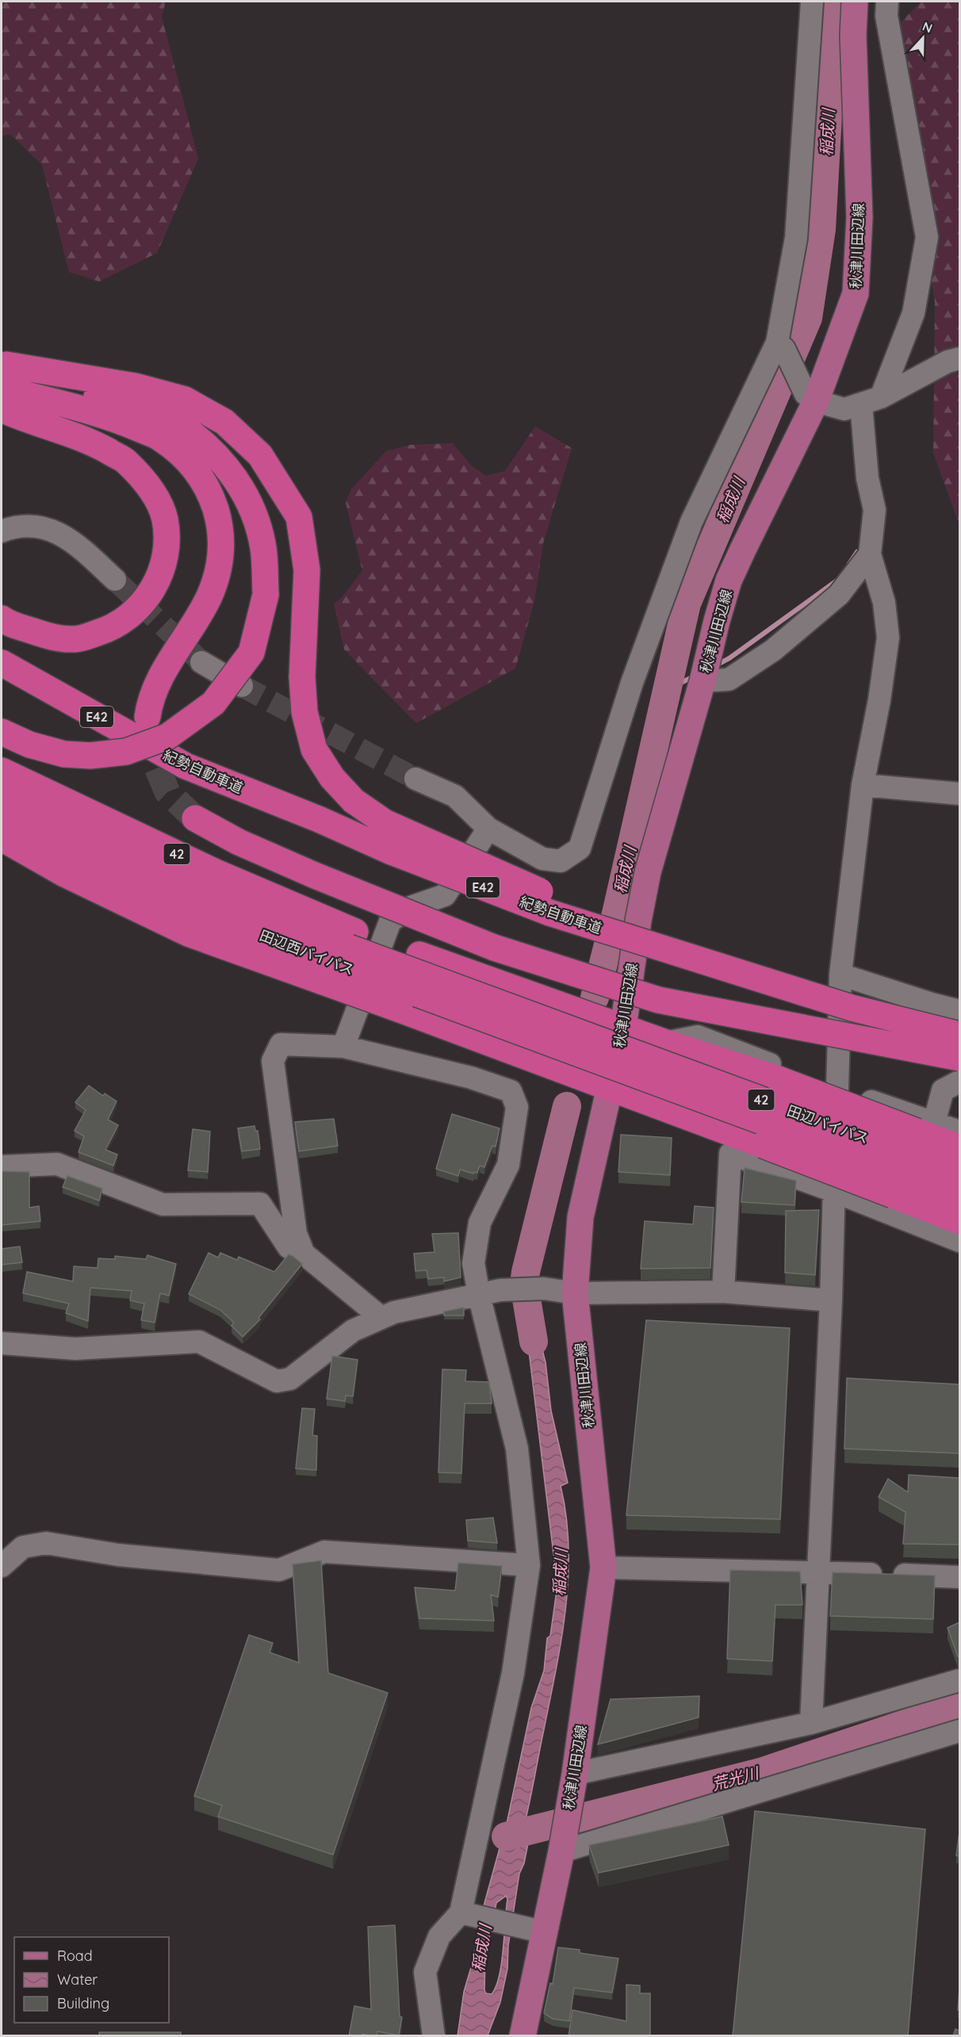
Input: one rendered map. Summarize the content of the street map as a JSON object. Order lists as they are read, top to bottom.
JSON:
{
  "streets": {
    "highway": [
      "E42",
      "紀勢自動車道",
      "42",
      "田辺西バイパス",
      "田辺バイパス"
    ],
    "main road": ["秋津川田辺線"]
  },
  "crossings": [
    ["秋津川田辺線", "42"],
    ["秋津川田辺線", "田辺西バイパス"],
    ["秋津川田辺線", "田辺バイパス"],
    ["42", "田辺西バイパス"],
    ["42", "田辺バイパス"],
    ["田辺西バイパス", "田辺バイパス"]
  ],
  "water": ["稲成川", "荒光川"],
  "legend": ["Road", "Water", "Building"],
  "north": "top"
}
